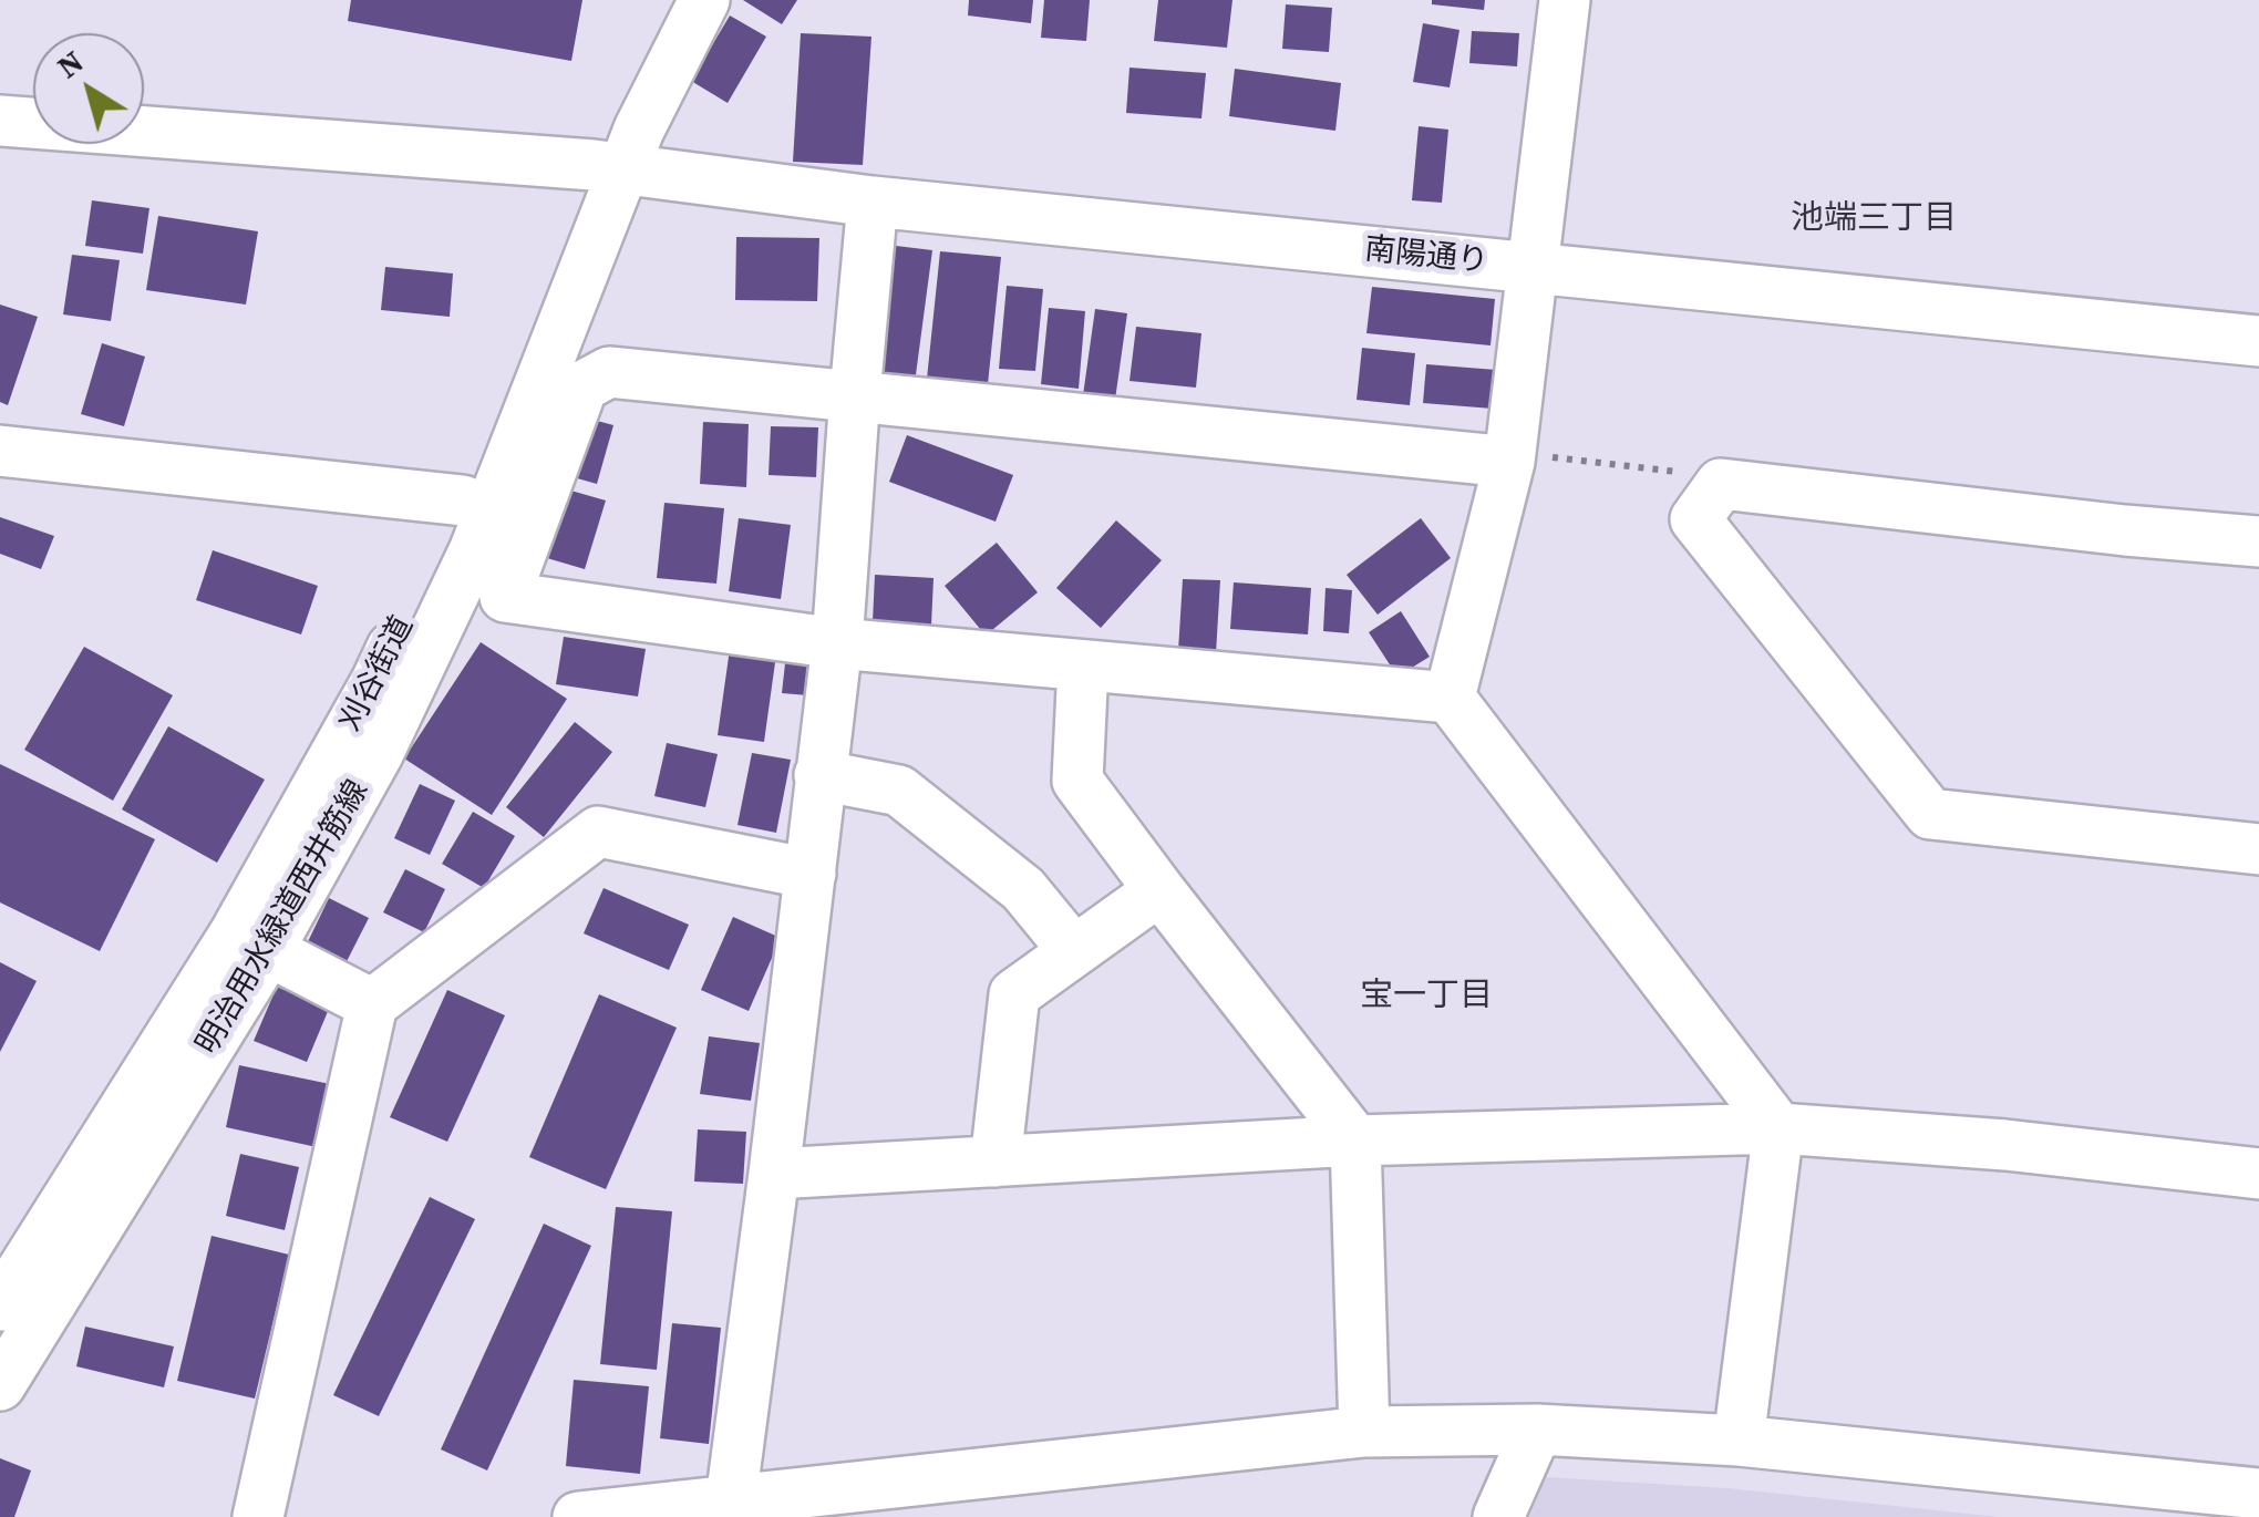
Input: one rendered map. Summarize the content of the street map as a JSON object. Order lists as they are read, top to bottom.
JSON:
{
  "streets": {
    "street": ["南陽通り", "刈谷街道", "明治用水緑道西井筋線"]
  },
  "crossings": [
    ["南陽通り", "刈谷街道"],
    ["南陽通り", "明治用水緑道西井筋線"],
    ["刈谷街道", "明治用水緑道西井筋線"]
  ],
  "districts": ["池端三丁目", "宝一丁目"],
  "north": "top left"
}
